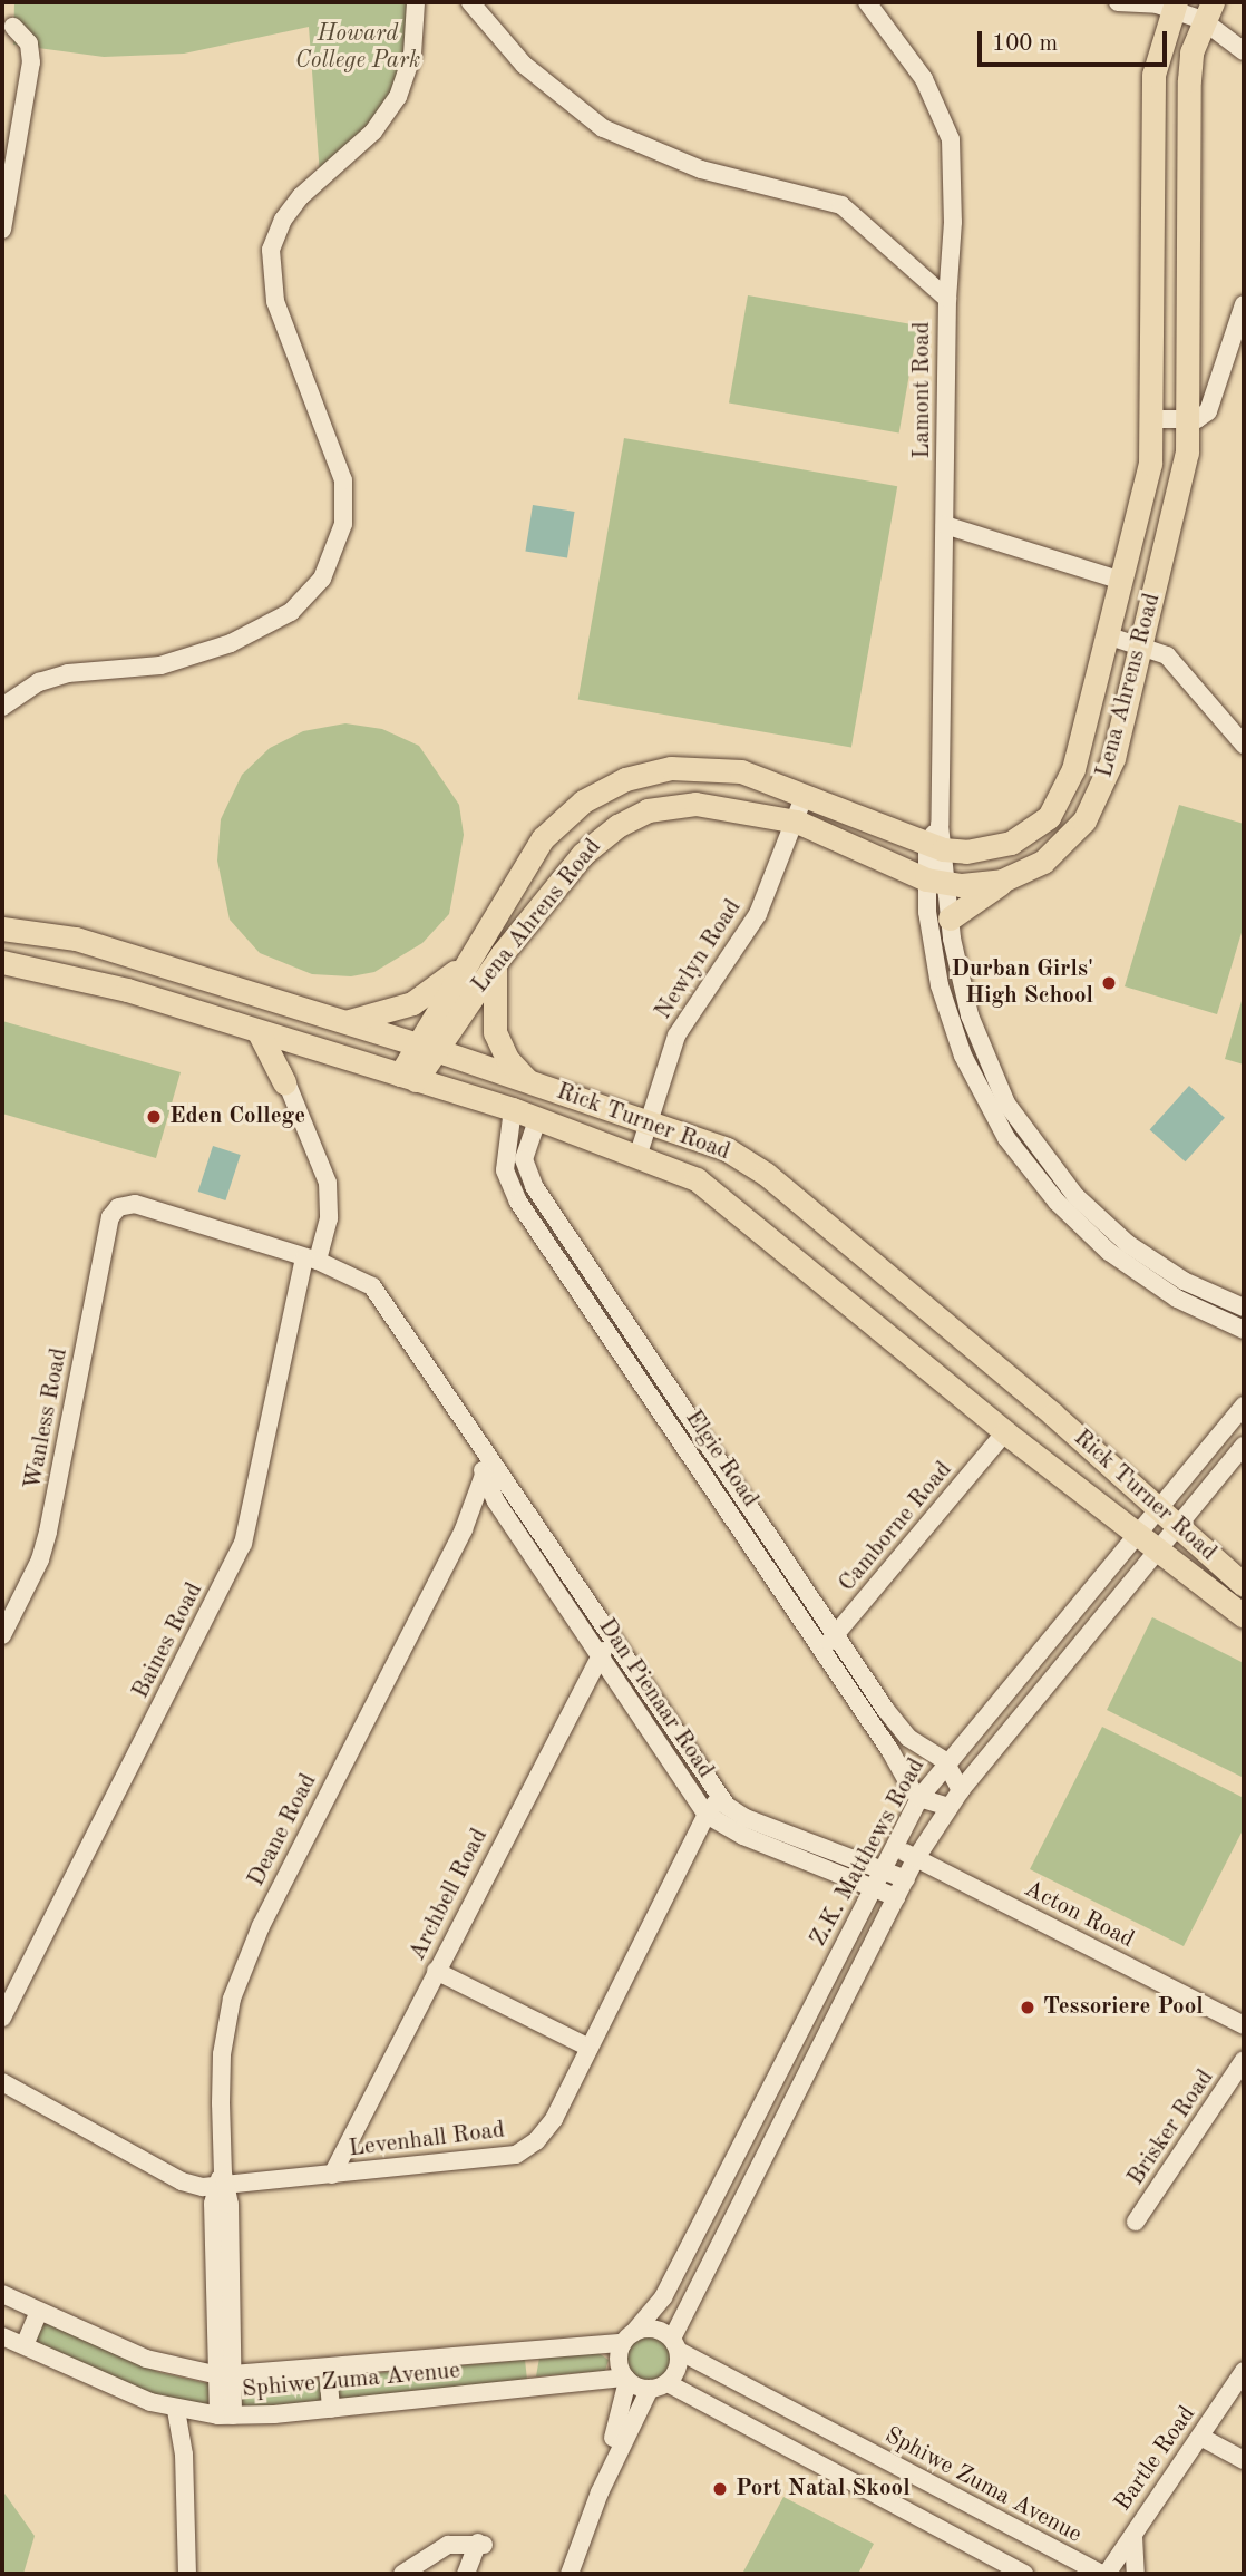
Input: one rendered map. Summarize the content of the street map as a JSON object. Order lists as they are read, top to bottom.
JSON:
{
  "streets": {
    "main road": ["Lena Ahrens Road", "Rick Turner Road"],
    "street": [
      "Lamont Road",
      "Newlyn Road",
      "Wanless Road",
      "Elgie Road",
      "Camborne Road",
      "Baines Road",
      "Dan Pienaar Road",
      "Deane Road",
      "Z.K. Matthews Road",
      "Archbell Road",
      "Acton Road",
      "Brisker Road",
      "Levenhall Road",
      "Sphiwe Zuma Avenue",
      "Bartle Road"
    ]
  },
  "crossings": [
    ["Lamont Road", "Lena Ahrens Road"],
    ["Lena Ahrens Road", "Newlyn Road"],
    ["Lena Ahrens Road", "Rick Turner Road"],
    ["Newlyn Road", "Rick Turner Road"],
    ["Rick Turner Road", "Elgie Road"],
    ["Rick Turner Road", "Camborne Road"],
    ["Rick Turner Road", "Z.K. Matthews Road"],
    ["Wanless Road", "Dan Pienaar Road"],
    ["Elgie Road", "Camborne Road"],
    ["Elgie Road", "Z.K. Matthews Road"],
    ["Baines Road", "Dan Pienaar Road"],
    ["Dan Pienaar Road", "Deane Road"],
    ["Dan Pienaar Road", "Z.K. Matthews Road"],
    ["Dan Pienaar Road", "Archbell Road"],
    ["Dan Pienaar Road", "Levenhall Road"],
    ["Deane Road", "Levenhall Road"],
    ["Deane Road", "Sphiwe Zuma Avenue"],
    ["Z.K. Matthews Road", "Acton Road"],
    ["Z.K. Matthews Road", "Sphiwe Zuma Avenue"],
    ["Archbell Road", "Levenhall Road"]
  ],
  "parks": ["Howard College Park"],
  "places": [
    "Durban Girls' High School",
    "Eden College",
    "Tessoriere Pool",
    "Port Natal Skool"
  ],
  "scale_bar": "100 m"
}
